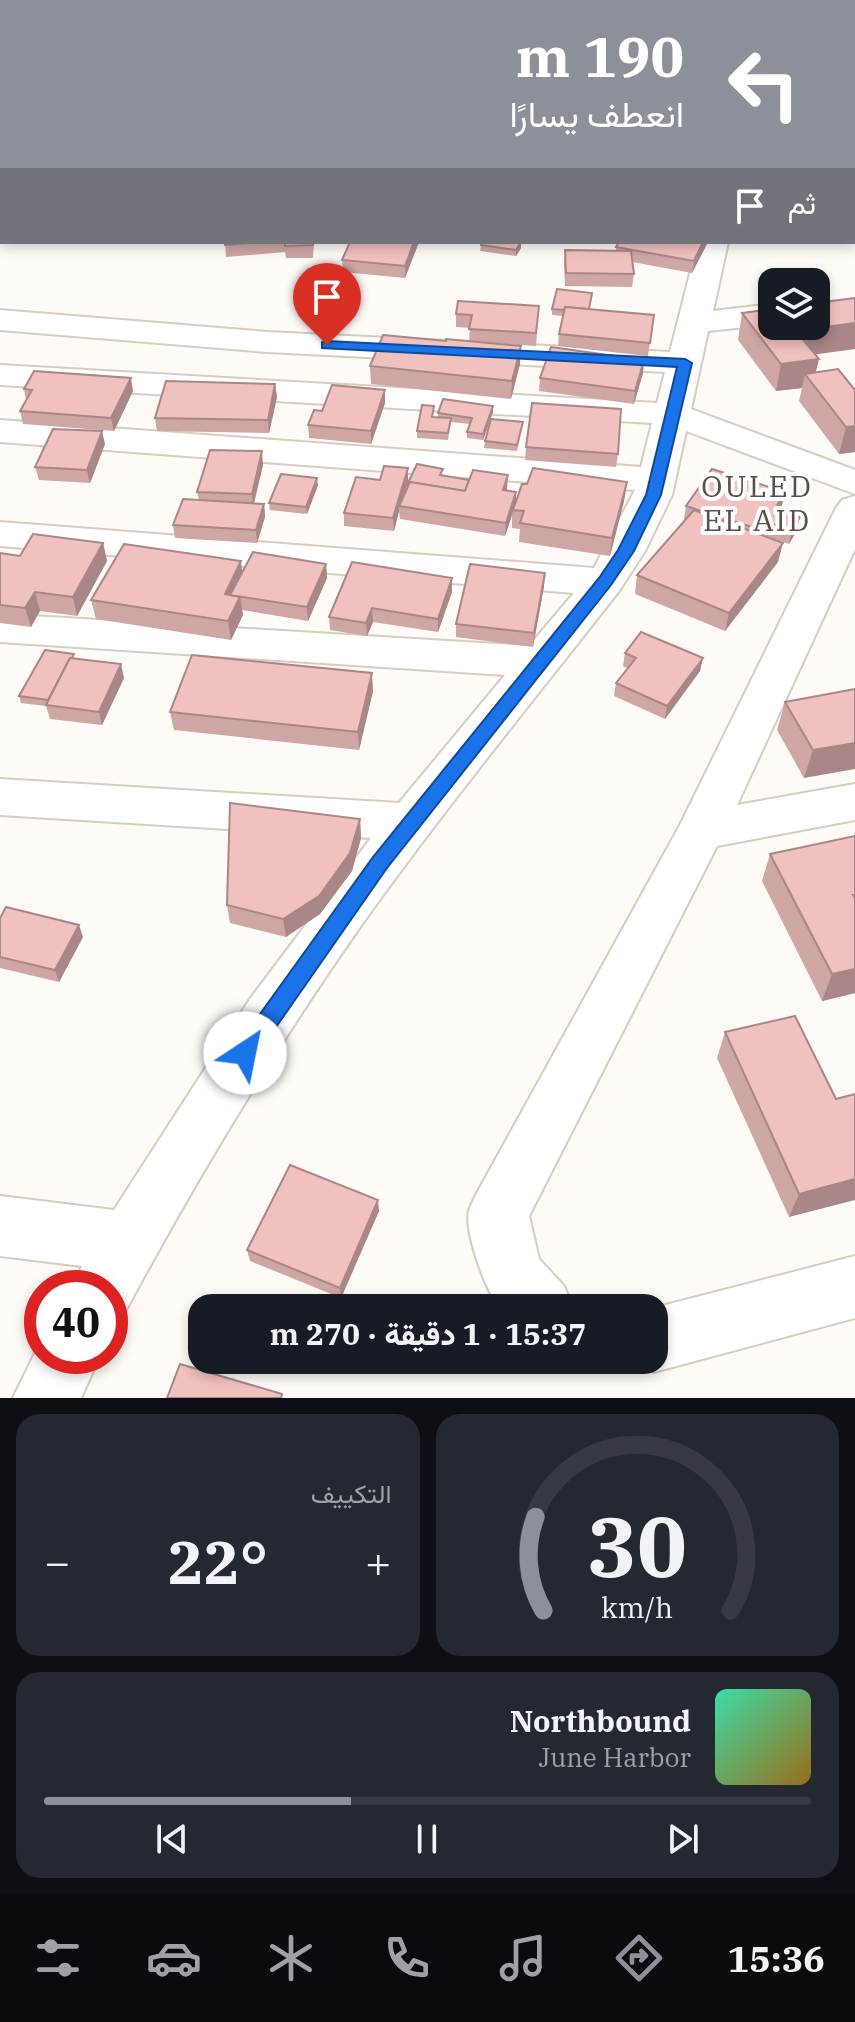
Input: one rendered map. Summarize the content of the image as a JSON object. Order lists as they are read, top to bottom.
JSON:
{
  "districts": ["OULED EL AID"],
  "page": {
    "turn": ["190 m", "انعطف يسارًا"],
    "then": "ثم",
    "limit": "40",
    "trip": "15:37 · 1 دقيقة · 270 m",
    "tile": "التكييف",
    "heat": ["−", "22°", "+"],
    "song": ["Northbound", "June Harbor"],
    "tabs": "15:36",
    "gauge": ["30", "km/h"]
  }
}
